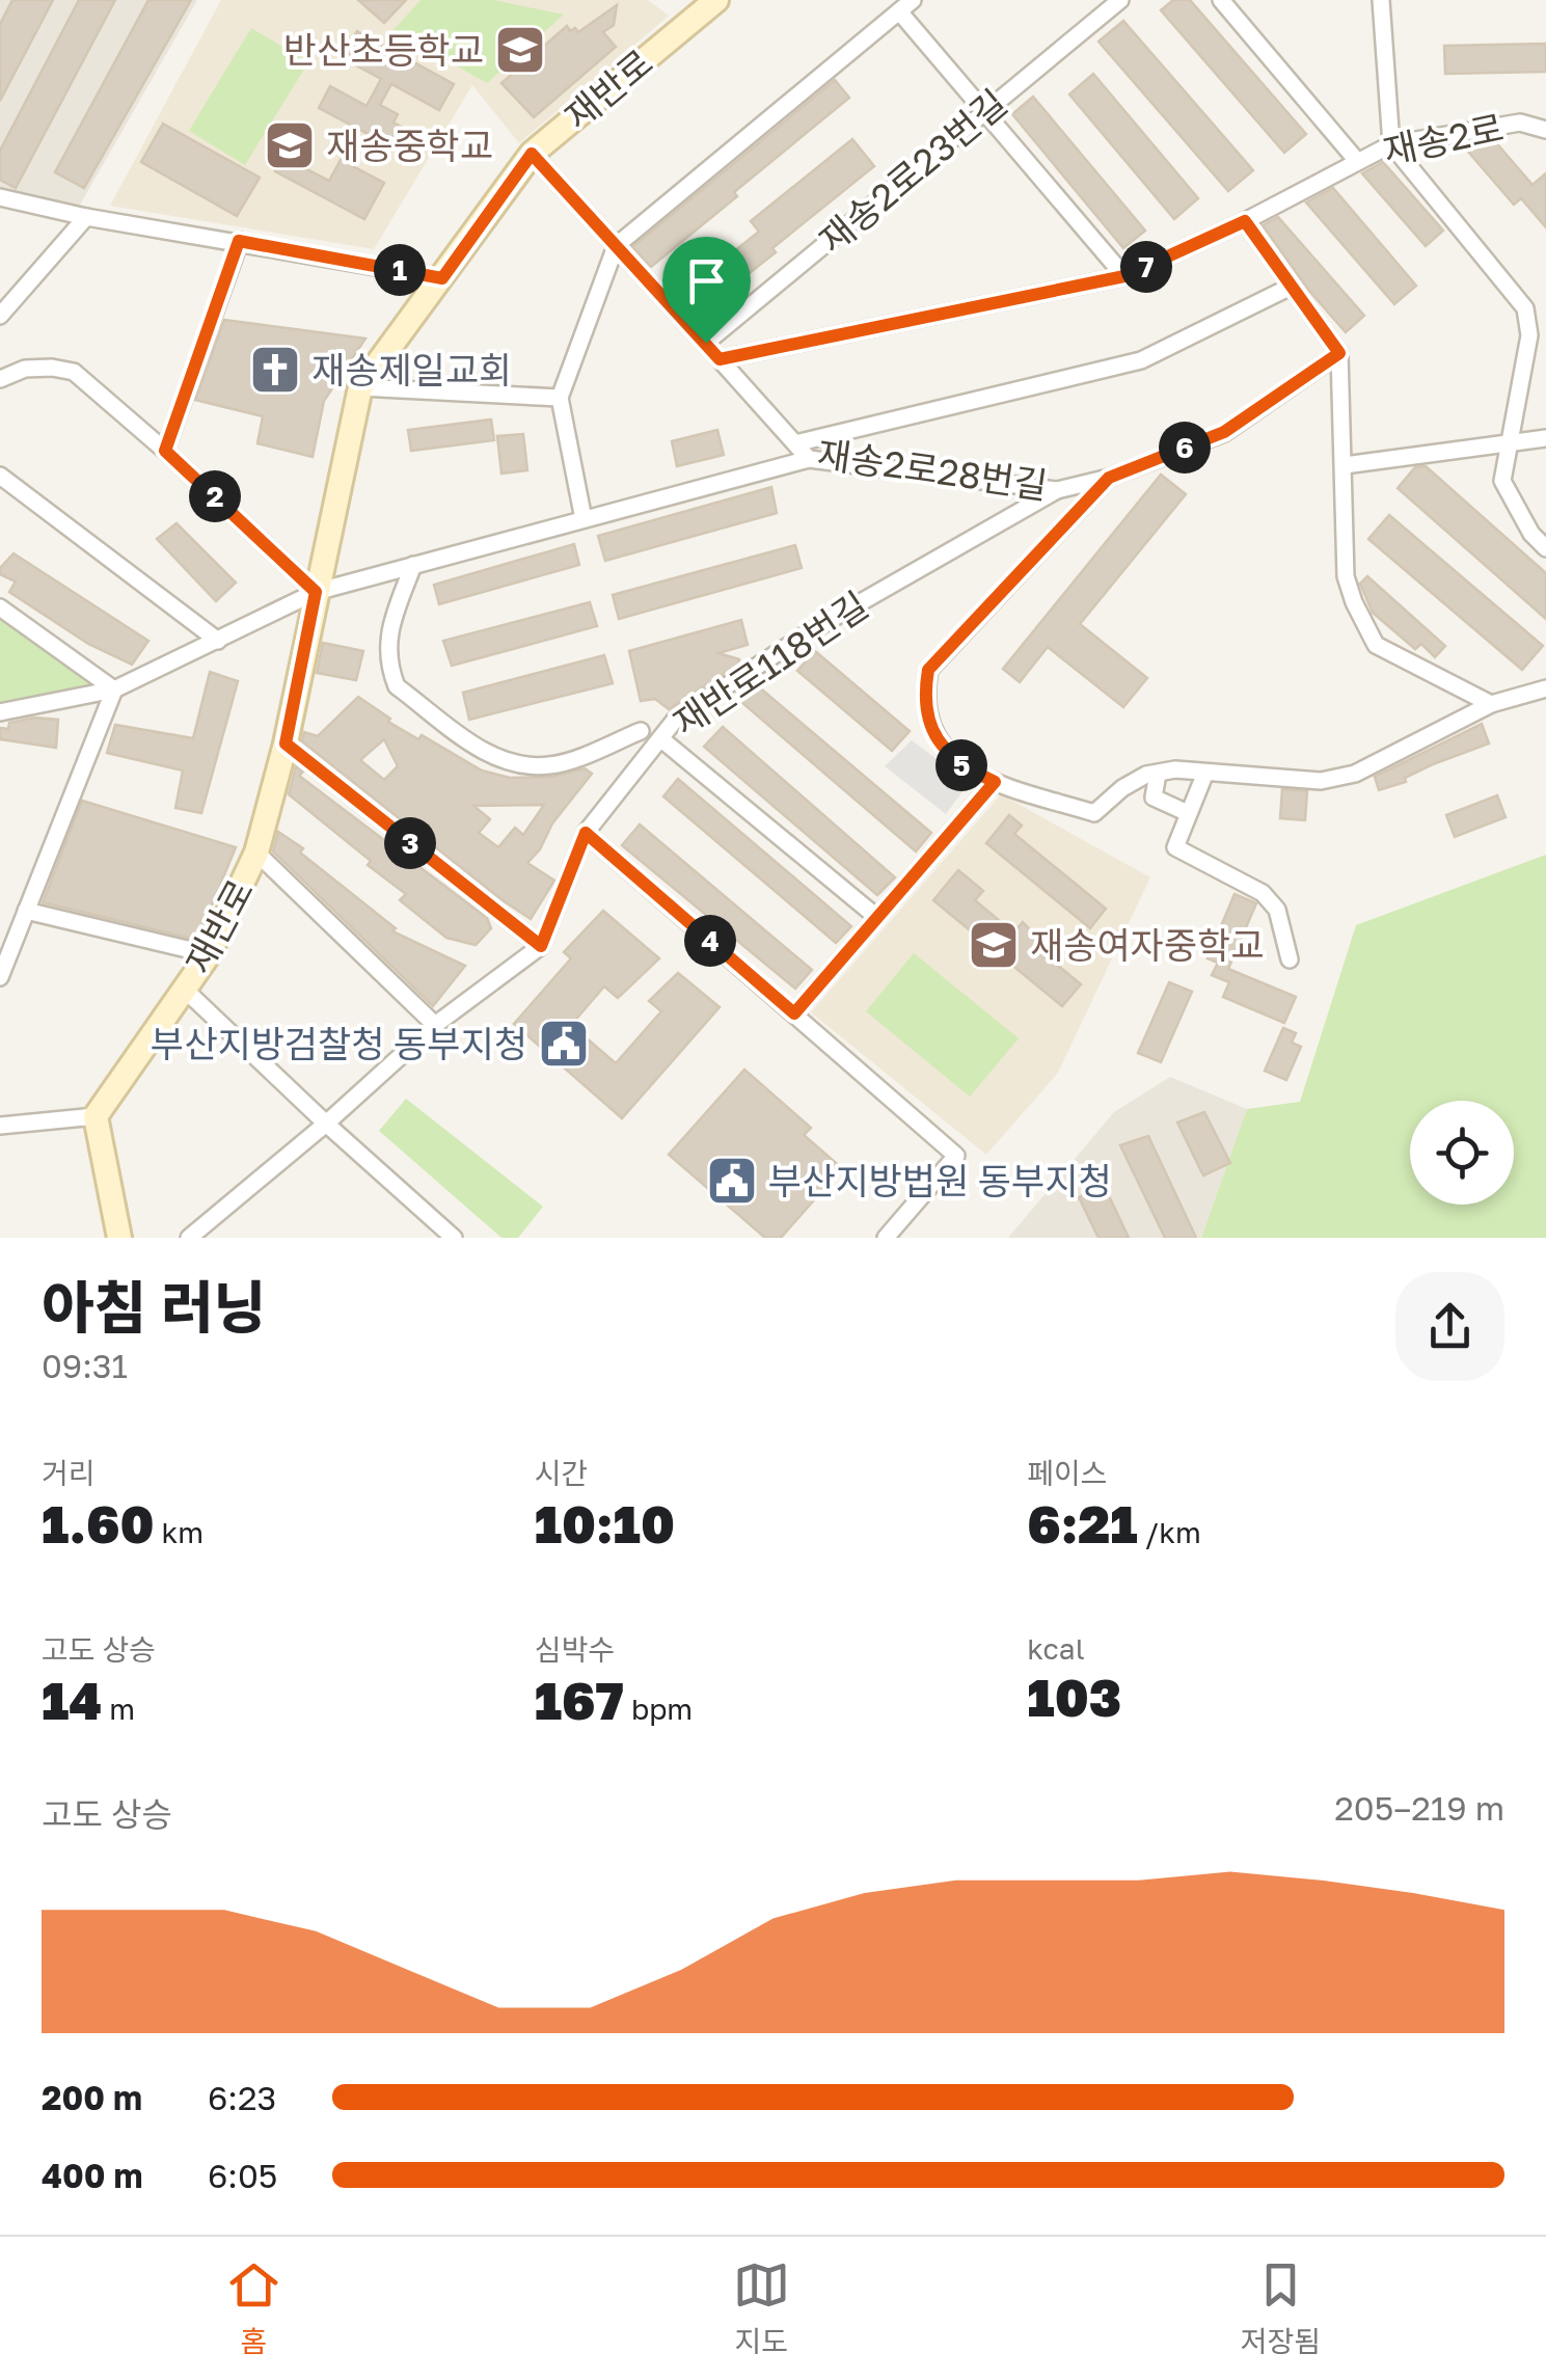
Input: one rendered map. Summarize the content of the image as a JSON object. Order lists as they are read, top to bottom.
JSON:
{
  "streets": {
    "main road": ["재반로"],
    "street": [
      "재송2로",
      "재송2로23번길",
      "재송2로28번길",
      "재반로118번길"
    ]
  },
  "crossings": [
    ["재송2로", "재송2로28번길"],
    ["재송2로28번길", "재반로118번길"]
  ],
  "places": {
    "school or university": ["반산초등학교", "재송중학교", "재송여자중학교"],
    "church": ["재송제일교회"],
    "public building": ["부산지방검찰청 동부지청", "부산지방법원 동부지청"]
  },
  "page": {
    "pins": [
      "7",
      "1",
      "6",
      "2",
      "5",
      "3",
      "4"
    ],
    "heading": ["아침 러닝", "09:31"],
    "stats": [
      ["거리", "1.60 km"],
      ["시간", "10:10"],
      ["페이스", "6:21 /km"],
      ["고도 상승", "14 m"],
      ["심박수", "167 bpm"],
      ["kcal", "103"]
    ],
    "chart": ["고도 상승", "205–219 m"],
    "list": [
      {
        "name": "200 m",
        "note": "6:23"
      },
      {
        "name": "400 m",
        "note": "6:05"
      }
    ],
    "tabs": ["홈", "지도", "저장됨"]
  }
}
